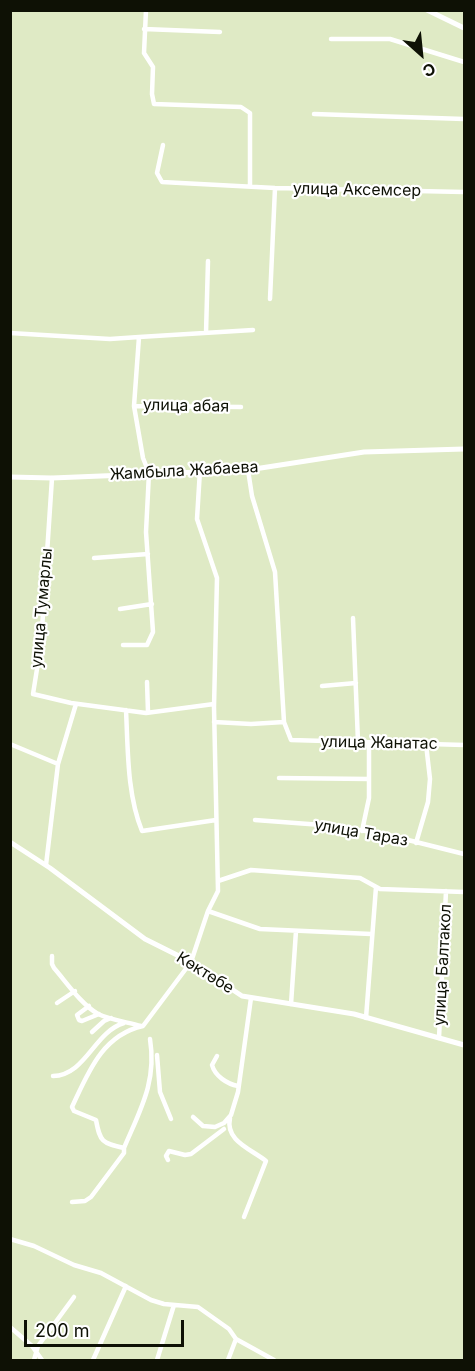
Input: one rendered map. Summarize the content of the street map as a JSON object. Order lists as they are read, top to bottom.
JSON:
{
  "streets": {
    "street": [
      "улица Аксемсер",
      "улица абая",
      "Жамбыла Жабаева",
      "улица Тумарлы",
      "улица Жанатас",
      "улица Тараз",
      "улица Балтакол",
      "Көктөбе"
    ]
  },
  "crossings": [
    ["Жамбыла Жабаева", "улица Тумарлы"],
    ["улица Балтакол", "Көктөбе"]
  ],
  "scale_bar": "200 m",
  "north": "bottom right"
}
